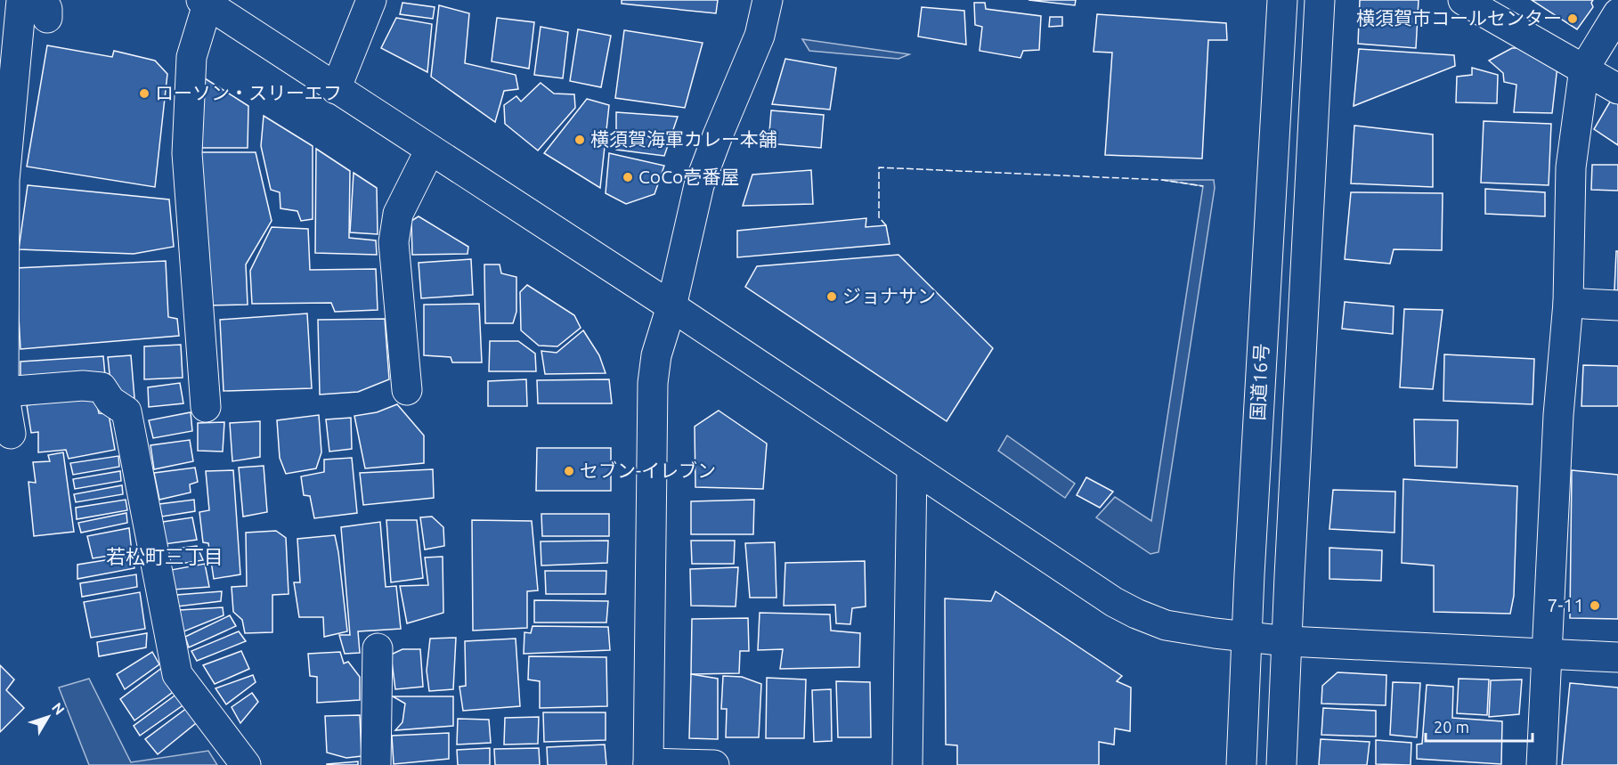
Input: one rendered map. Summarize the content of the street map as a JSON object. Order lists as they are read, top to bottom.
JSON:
{
  "streets": {
    "main road": ["国道16号"]
  },
  "districts": ["若松町三丁目"],
  "places": [
    "横須賀市コールセンター",
    "ローソン・スリーエフ",
    "横須賀海軍カレー本舗",
    "CoCo壱番屋",
    "ジョナサン",
    "セブン-イレブン",
    "7-11"
  ],
  "scale_bar": "20 m",
  "north": "top right"
}
